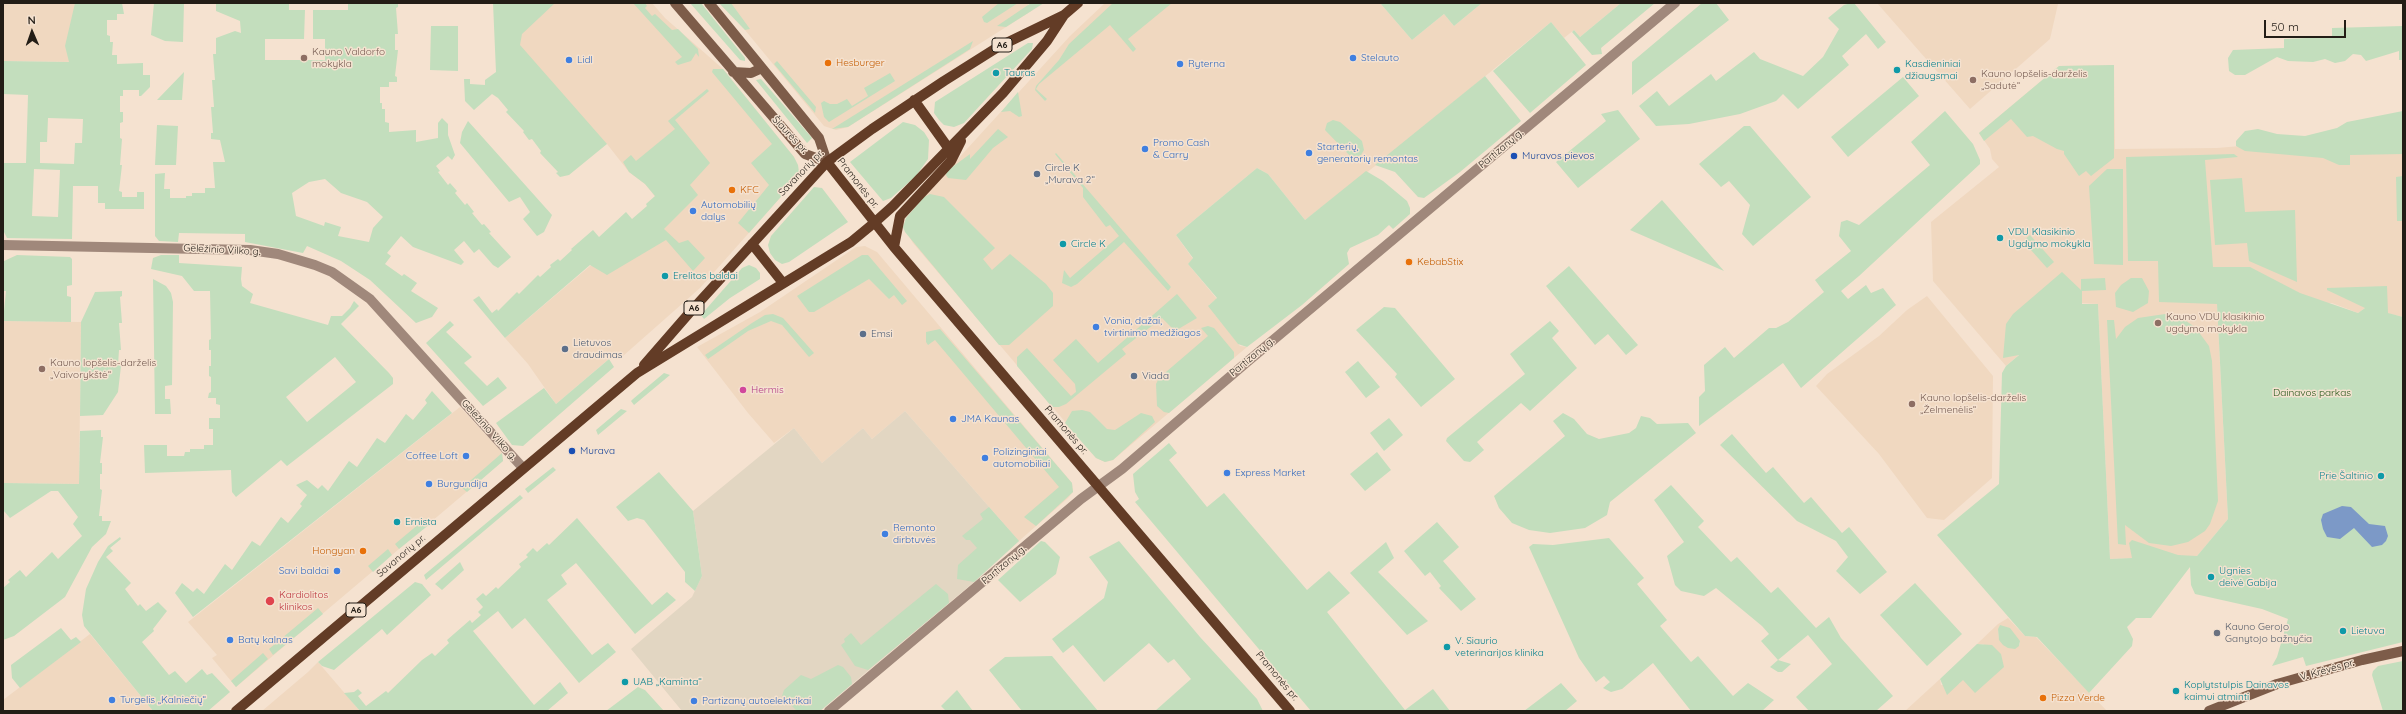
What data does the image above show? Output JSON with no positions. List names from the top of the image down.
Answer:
{
  "streets": {
    "main road": [
      "A6",
      "Šiaurės pr.",
      "Savanorių pr.",
      "Pramonės pr.",
      "V. Krėvės pr."
    ],
    "street": ["Partizanų g.", "Geležinio Vilko g."]
  },
  "crossings": [
    ["Šiaurės pr.", "Savanorių pr."],
    ["Šiaurės pr.", "Pramonės pr."],
    ["Partizanų g.", "Pramonės pr."],
    ["Savanorių pr.", "Pramonės pr."],
    ["Savanorių pr.", "Geležinio Vilko g."]
  ],
  "parks": ["Dainavos parkas"],
  "places": [
    "Kauno Valdorfo mokykla",
    "Stelauto",
    "Lidl",
    "Hesburger",
    "Ryterna",
    "Kasdieniniai džiaugsmai",
    "Tauras",
    "Kauno lopšelis-darželis „Sadutė“",
    "Promo Cash & Carry",
    "Starterių, generatorių remontas",
    "Muravos pievos",
    "Circle K „Murava 2“",
    "KFC",
    "Automobilių dalys",
    "VDU Klasikinio Ugdymo mokykla",
    "Circle K",
    "KebabStix",
    "Erelitos baldai",
    "Kauno VDU klasikinio ugdymo mokykla",
    "Vonia, dažai, tvirtinimo medžiagos",
    "Emsi",
    "Lietuvos draudimas",
    "Kauno lopšelis-darželis „Vaivorykštė“",
    "Viada",
    "Hermis",
    "Kauno lopšelis-darželis „Želmenėlis“",
    "JMA Kaunas",
    "Murava",
    "Coffee Loft",
    "Polizinginiai automobiliai",
    "Express Market",
    "Prie Šaltinio",
    "Burgundija",
    "Ernista",
    "Remonto dirbtuvės",
    "Hongyan",
    "Savi baldai",
    "Ugnies deivė Gabija",
    "Kardiolitos klinikos",
    "Lietuva",
    "Kauno Gerojo Ganytojo bažnyčia",
    "Batų kalnas",
    "V. Siaurio veterinarijos klinika",
    "UAB „Kaminta“",
    "Koplytstulpis Dainavos kaimui atminti",
    "Pizza Verde",
    "Turgelis „Kalniečių“",
    "Partizanų autoelektrikai"
  ],
  "scale_bar": "50 m",
  "north": "top"
}
